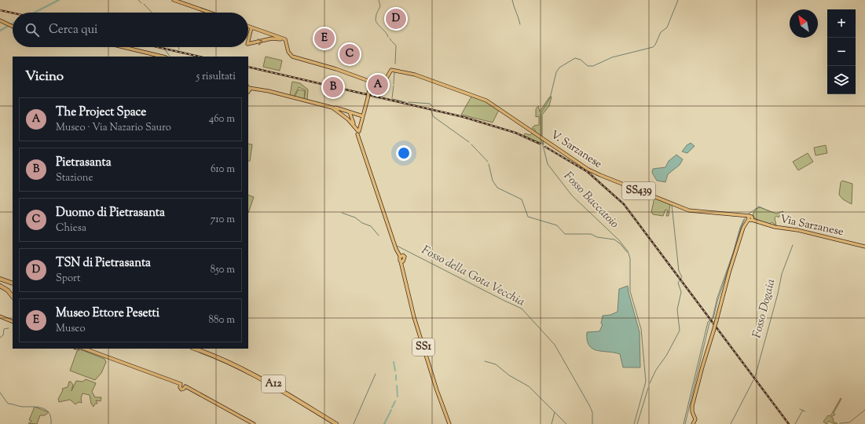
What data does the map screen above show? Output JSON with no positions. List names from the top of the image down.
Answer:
{
  "streets": {
    "highway": ["A12"],
    "main road": [
      "V. Sarzanese",
      "SS439",
      "Via Sarzanese",
      "SS1"
    ]
  },
  "crossings": [
    ["V. Sarzanese", "Via Sarzanese"]
  ],
  "water": ["Fosso Baccatoio", "Fosso della Gota Vecchia", "Fosso Dogaia"],
  "north": "top left",
  "page": {
    "pins": [
      "D",
      "E",
      "C",
      "A",
      "B"
    ],
    "map_buttons": ["+", "−"],
    "search": "Cerca qui",
    "heading": ["Vicino", "5 risultati"],
    "list": [
      {
        "mark": "A",
        "name": "The Project Space",
        "note": "Museo · Via Nazario Sauro",
        "value": "460 m"
      },
      {
        "mark": "B",
        "name": "Pietrasanta",
        "note": "Stazione",
        "value": "610 m"
      },
      {
        "mark": "C",
        "name": "Duomo di Pietrasanta",
        "note": "Chiesa",
        "value": "710 m"
      },
      {
        "mark": "D",
        "name": "TSN di Pietrasanta",
        "note": "Sport",
        "value": "850 m"
      },
      {
        "mark": "E",
        "name": "Museo Ettore Pesetti",
        "note": "Museo",
        "value": "880 m"
      }
    ]
  }
}
